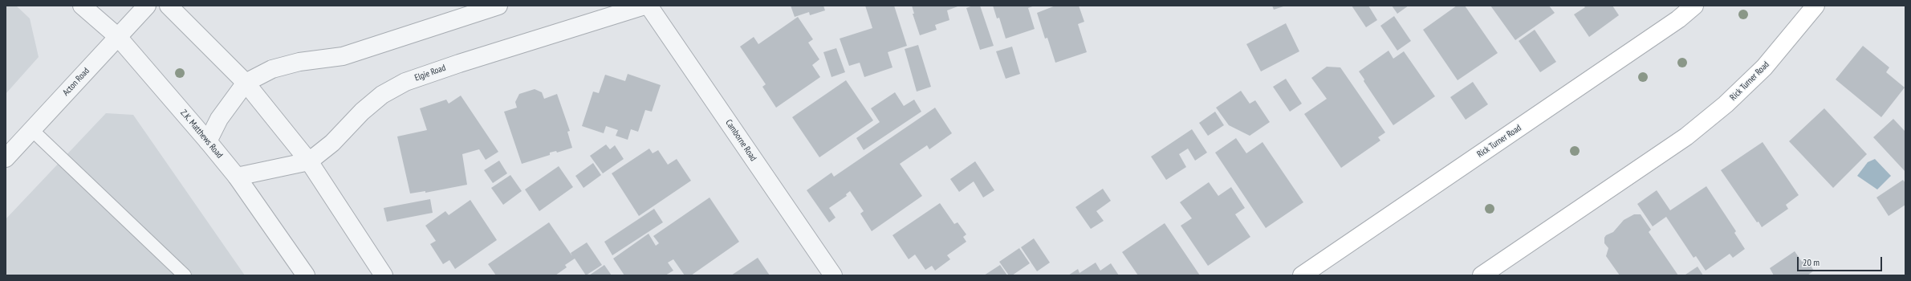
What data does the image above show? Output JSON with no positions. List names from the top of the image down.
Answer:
{
  "streets": {
    "main road": ["Rick Turner Road"],
    "street": [
      "Elgie Road",
      "Acton Road",
      "Z.K. Matthews Road",
      "Camborne Road"
    ]
  },
  "crossings": [
    ["Elgie Road", "Z.K. Matthews Road"],
    ["Acton Road", "Z.K. Matthews Road"]
  ],
  "scale_bar": "20 m"
}
